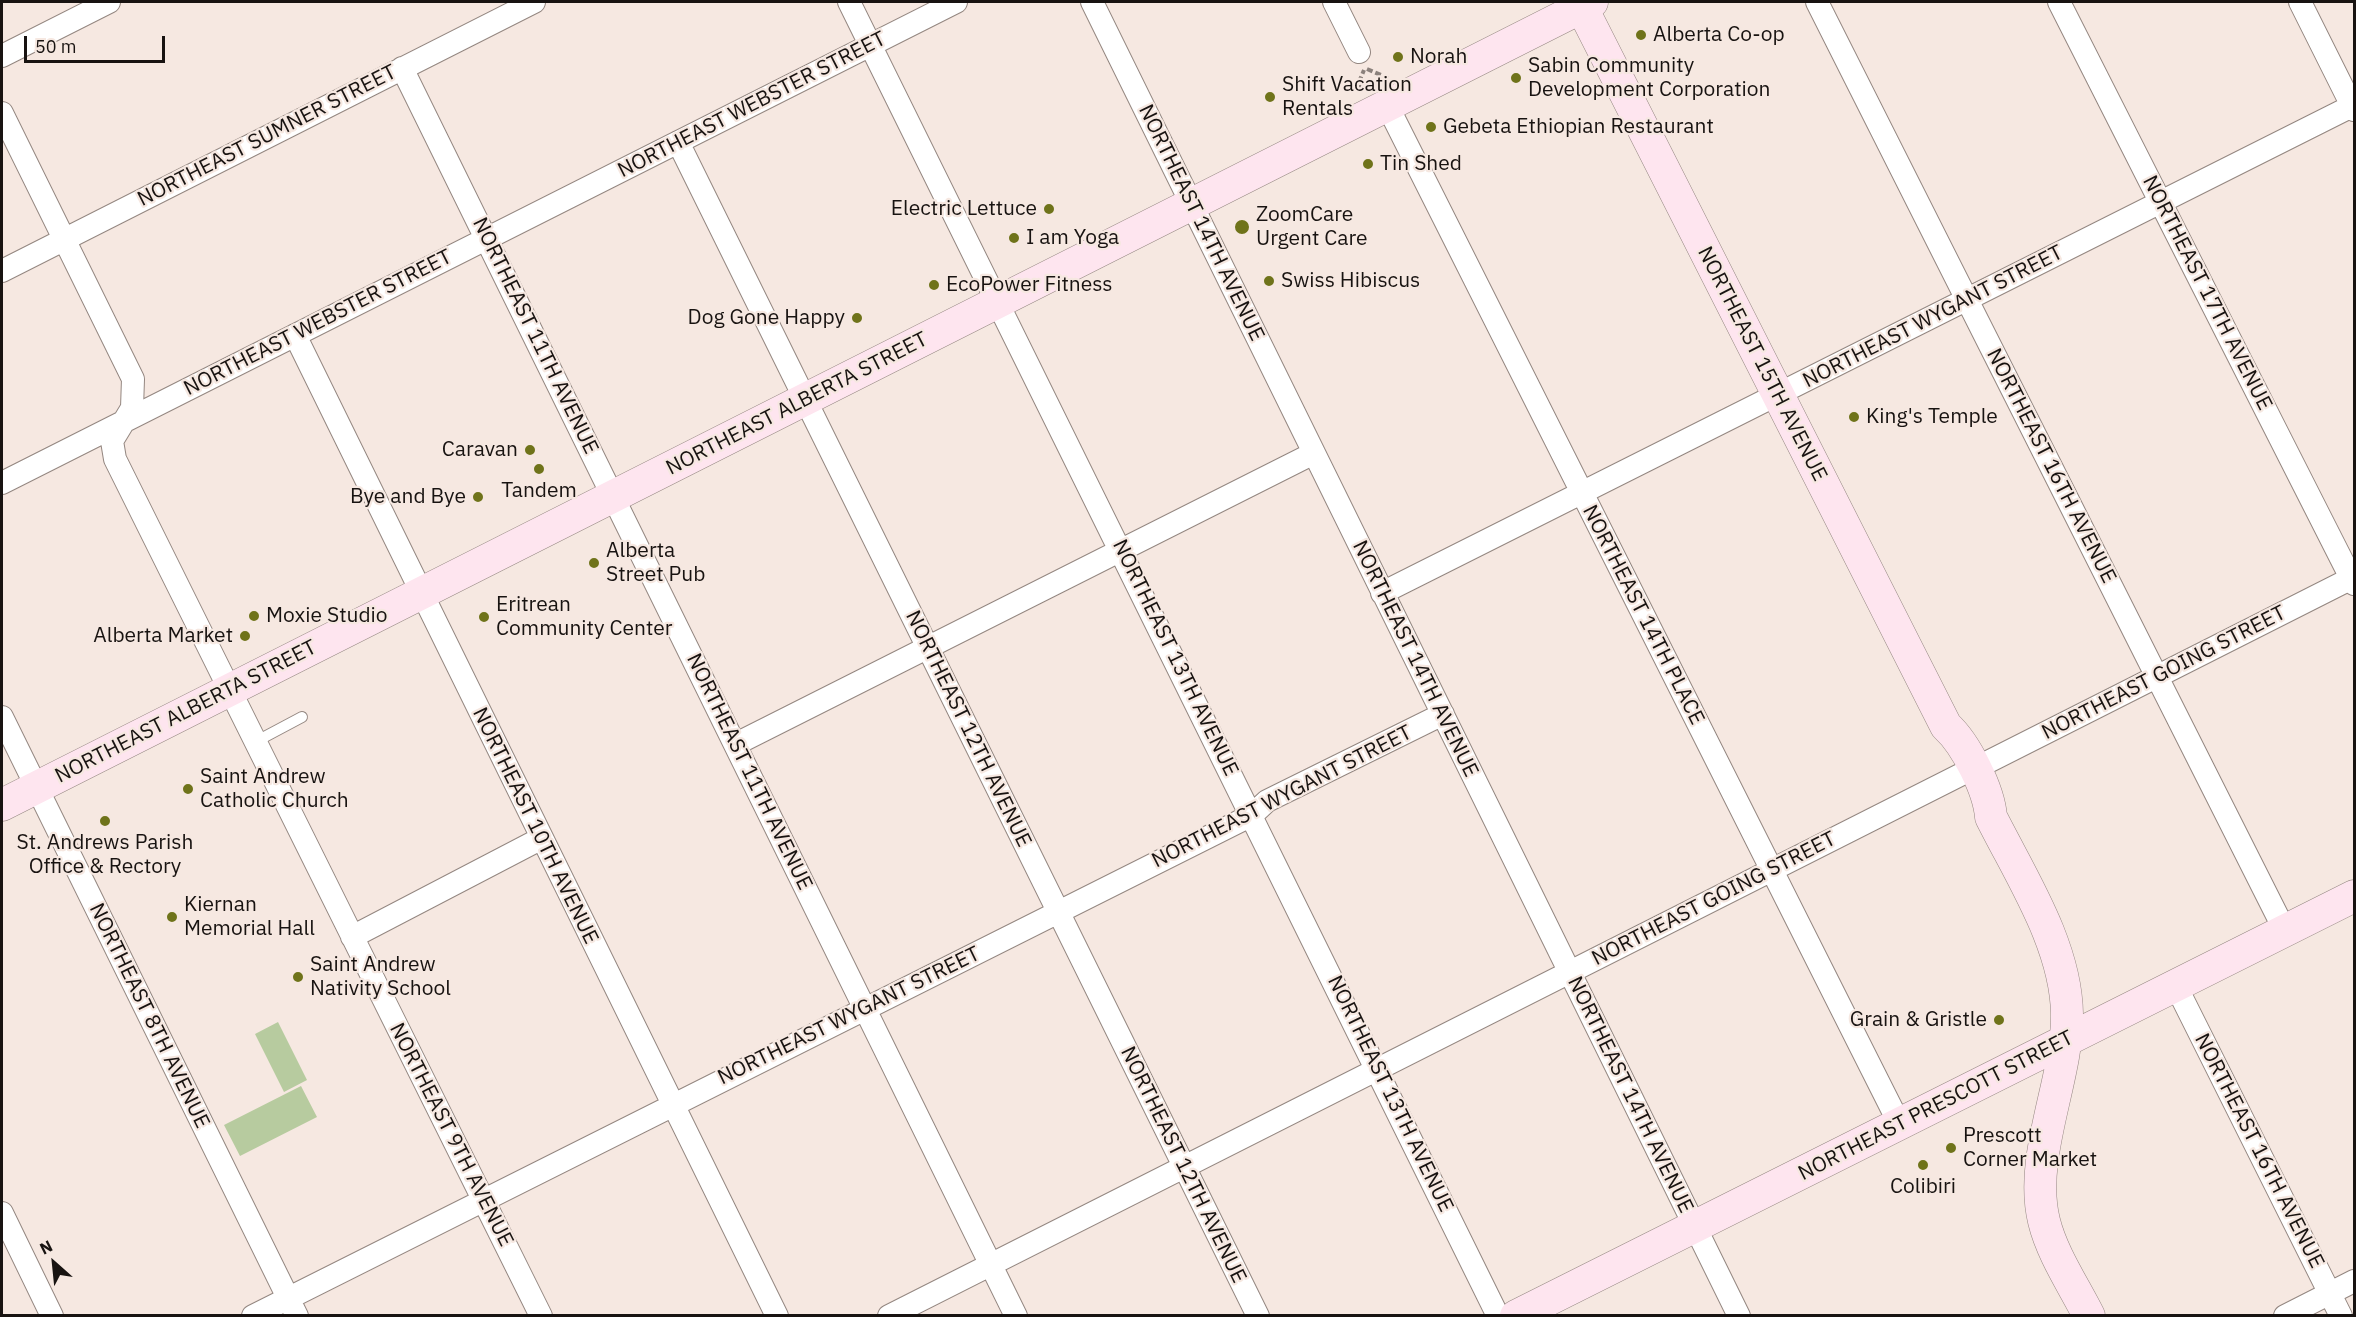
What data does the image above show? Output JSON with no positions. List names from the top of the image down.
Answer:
{
  "streets": {
    "street": [
      "NORTHEAST WEBSTER STREET",
      "NORTHEAST SUMNER STREET",
      "NORTHEAST 14TH AVENUE",
      "NORTHEAST 17TH AVENUE",
      "NORTHEAST WYGANT STREET",
      "NORTHEAST 11TH AVENUE",
      "NORTHEAST 15TH AVENUE",
      "NORTHEAST ALBERTA STREET",
      "NORTHEAST 16TH AVENUE",
      "NORTHEAST 14TH PLACE",
      "NORTHEAST 13TH AVENUE",
      "NORTHEAST GOING STREET",
      "NORTHEAST 12TH AVENUE",
      "NORTHEAST 10TH AVENUE",
      "NORTHEAST 8TH AVENUE",
      "NORTHEAST PRESCOTT STREET",
      "NORTHEAST 9TH AVENUE"
    ]
  },
  "crossings": [
    ["NORTHEAST WEBSTER STREET", "NORTHEAST 11TH AVENUE"],
    ["NORTHEAST WEBSTER STREET", "NORTHEAST 13TH AVENUE"],
    ["NORTHEAST WEBSTER STREET", "NORTHEAST 12TH AVENUE"],
    ["NORTHEAST WEBSTER STREET", "NORTHEAST 10TH AVENUE"],
    ["NORTHEAST WEBSTER STREET", "NORTHEAST 9TH AVENUE"],
    ["NORTHEAST SUMNER STREET", "NORTHEAST 11TH AVENUE"],
    ["NORTHEAST SUMNER STREET", "NORTHEAST 9TH AVENUE"],
    ["NORTHEAST 14TH AVENUE", "NORTHEAST WYGANT STREET"],
    ["NORTHEAST 14TH AVENUE", "NORTHEAST ALBERTA STREET"],
    ["NORTHEAST 14TH AVENUE", "NORTHEAST GOING STREET"],
    ["NORTHEAST 14TH AVENUE", "NORTHEAST PRESCOTT STREET"],
    ["NORTHEAST 17TH AVENUE", "NORTHEAST WYGANT STREET"],
    ["NORTHEAST 17TH AVENUE", "NORTHEAST GOING STREET"],
    ["NORTHEAST WYGANT STREET", "NORTHEAST 11TH AVENUE"],
    ["NORTHEAST WYGANT STREET", "NORTHEAST 15TH AVENUE"],
    ["NORTHEAST WYGANT STREET", "NORTHEAST 16TH AVENUE"],
    ["NORTHEAST WYGANT STREET", "NORTHEAST 14TH PLACE"],
    ["NORTHEAST WYGANT STREET", "NORTHEAST 13TH AVENUE"],
    ["NORTHEAST WYGANT STREET", "NORTHEAST 12TH AVENUE"],
    ["NORTHEAST WYGANT STREET", "NORTHEAST 10TH AVENUE"],
    ["NORTHEAST WYGANT STREET", "NORTHEAST 8TH AVENUE"],
    ["NORTHEAST WYGANT STREET", "NORTHEAST 9TH AVENUE"],
    ["NORTHEAST 11TH AVENUE", "NORTHEAST ALBERTA STREET"],
    ["NORTHEAST 11TH AVENUE", "NORTHEAST GOING STREET"],
    ["NORTHEAST 15TH AVENUE", "NORTHEAST ALBERTA STREET"],
    ["NORTHEAST 15TH AVENUE", "NORTHEAST GOING STREET"],
    ["NORTHEAST 15TH AVENUE", "NORTHEAST PRESCOTT STREET"],
    ["NORTHEAST ALBERTA STREET", "NORTHEAST 14TH PLACE"],
    ["NORTHEAST ALBERTA STREET", "NORTHEAST 13TH AVENUE"],
    ["NORTHEAST ALBERTA STREET", "NORTHEAST 12TH AVENUE"],
    ["NORTHEAST ALBERTA STREET", "NORTHEAST 10TH AVENUE"],
    ["NORTHEAST ALBERTA STREET", "NORTHEAST 8TH AVENUE"],
    ["NORTHEAST ALBERTA STREET", "NORTHEAST 9TH AVENUE"],
    ["NORTHEAST 16TH AVENUE", "NORTHEAST GOING STREET"],
    ["NORTHEAST 16TH AVENUE", "NORTHEAST PRESCOTT STREET"],
    ["NORTHEAST 14TH PLACE", "NORTHEAST GOING STREET"],
    ["NORTHEAST 14TH PLACE", "NORTHEAST PRESCOTT STREET"],
    ["NORTHEAST 13TH AVENUE", "NORTHEAST GOING STREET"],
    ["NORTHEAST GOING STREET", "NORTHEAST 12TH AVENUE"]
  ],
  "places": [
    "Alberta Co-op",
    "Norah",
    "Sabin Community Development Corporation",
    "Shift Vacation Rentals",
    "Gebeta Ethiopian Restaurant",
    "Tin Shed",
    "Electric Lettuce",
    "ZoomCare Urgent Care",
    "I am Yoga",
    "Swiss Hibiscus",
    "EcoPower Fitness",
    "Dog Gone Happy",
    "King's Temple",
    "Caravan",
    "Tandem",
    "Bye and Bye",
    "Alberta Street Pub",
    "Moxie Studio",
    "Eritrean Community Center",
    "Alberta Market",
    "Saint Andrew Catholic Church",
    "St. Andrews Parish Office & Rectory",
    "Kiernan Memorial Hall",
    "Saint Andrew Nativity School",
    "Grain & Gristle",
    "Prescott Corner Market",
    "Colibiri"
  ],
  "scale_bar": "50 m",
  "north": "top left"
}
